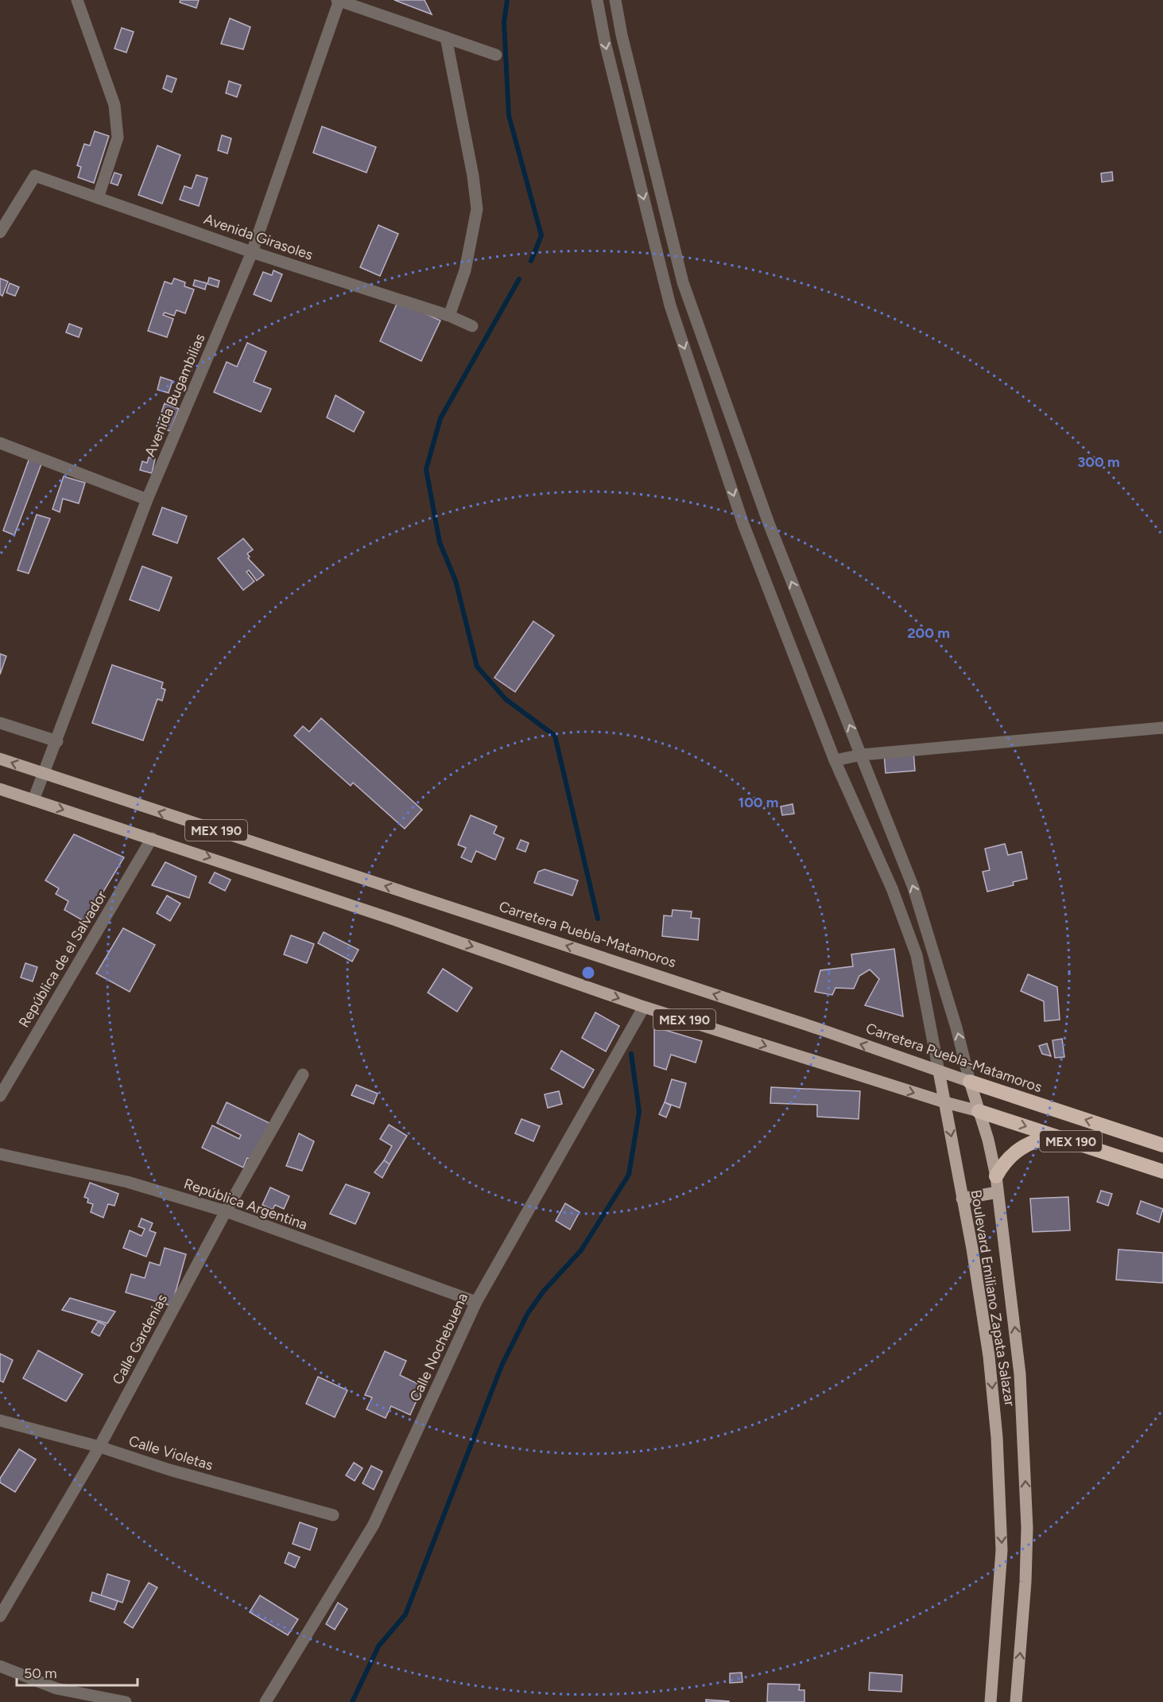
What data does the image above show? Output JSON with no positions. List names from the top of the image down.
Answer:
{
  "streets": {
    "highway": ["MEX 190", "Carretera Puebla-Matamoros"],
    "main road": ["Boulevard Emiliano Zapata Salazar"],
    "street": [
      "Avenida Girasoles",
      "Avenida Bugambilias",
      "República de el Salvador",
      "República Argentina",
      "Calle Gardenias",
      "Calle Nochebuena",
      "Calle Violetas"
    ]
  },
  "crossings": [
    ["Avenida Girasoles", "Avenida Bugambilias"],
    ["Avenida Bugambilias", "MEX 190"],
    ["Avenida Bugambilias", "Carretera Puebla-Matamoros"],
    ["MEX 190", "República de el Salvador"],
    ["MEX 190", "Boulevard Emiliano Zapata Salazar"],
    ["MEX 190", "Calle Nochebuena"],
    ["Carretera Puebla-Matamoros", "Boulevard Emiliano Zapata Salazar"],
    ["República Argentina", "Calle Gardenias"],
    ["República Argentina", "Calle Nochebuena"],
    ["Calle Gardenias", "Calle Violetas"]
  ],
  "scale_bar": "50 m",
  "rings": ["300 m", "200 m", "100 m"]
}
